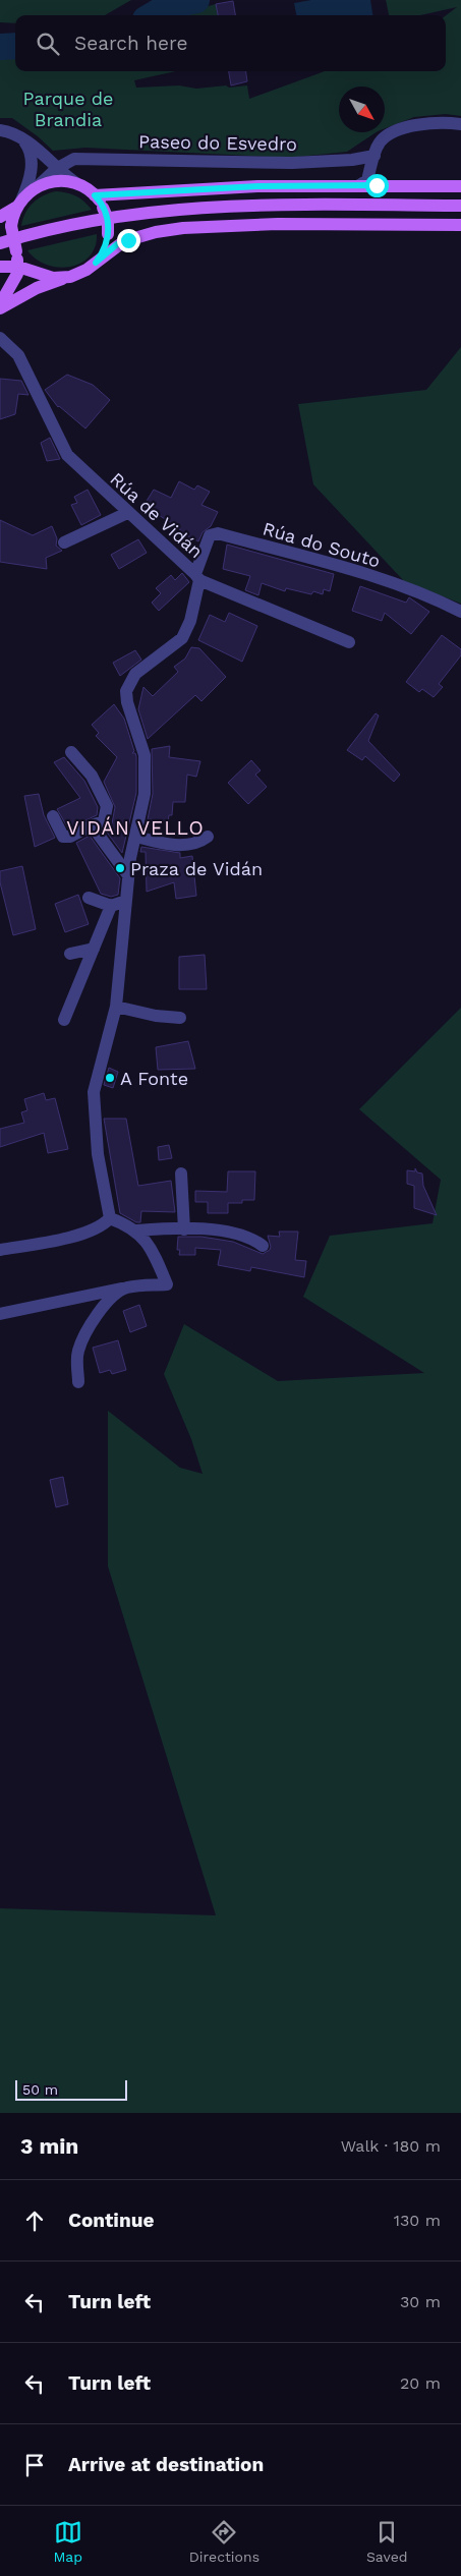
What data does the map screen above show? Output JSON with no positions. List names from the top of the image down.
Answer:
{
  "streets": {
    "street": ["Paseo do Esvedro", "Rúa de Vidán", "Rúa do Souto"]
  },
  "crossings": [
    ["Rúa de Vidán", "Rúa do Souto"]
  ],
  "districts": ["VIDÁN VELLO"],
  "parks": ["Parque de Brandia"],
  "places": ["Praza de Vidán", "A Fonte"],
  "scale_bar": "50 m",
  "north": "bottom right",
  "page": {
    "search": "Search here",
    "scale": "50 m",
    "heading": ["3 min", "Walk · 180 m"],
    "list": [
      ["Continue", "130 m"],
      ["Turn left", "30 m"],
      ["Turn left", "20 m"],
      "Arrive at destination"
    ],
    "nav": ["Map", "Directions", "Saved"]
  }
}
